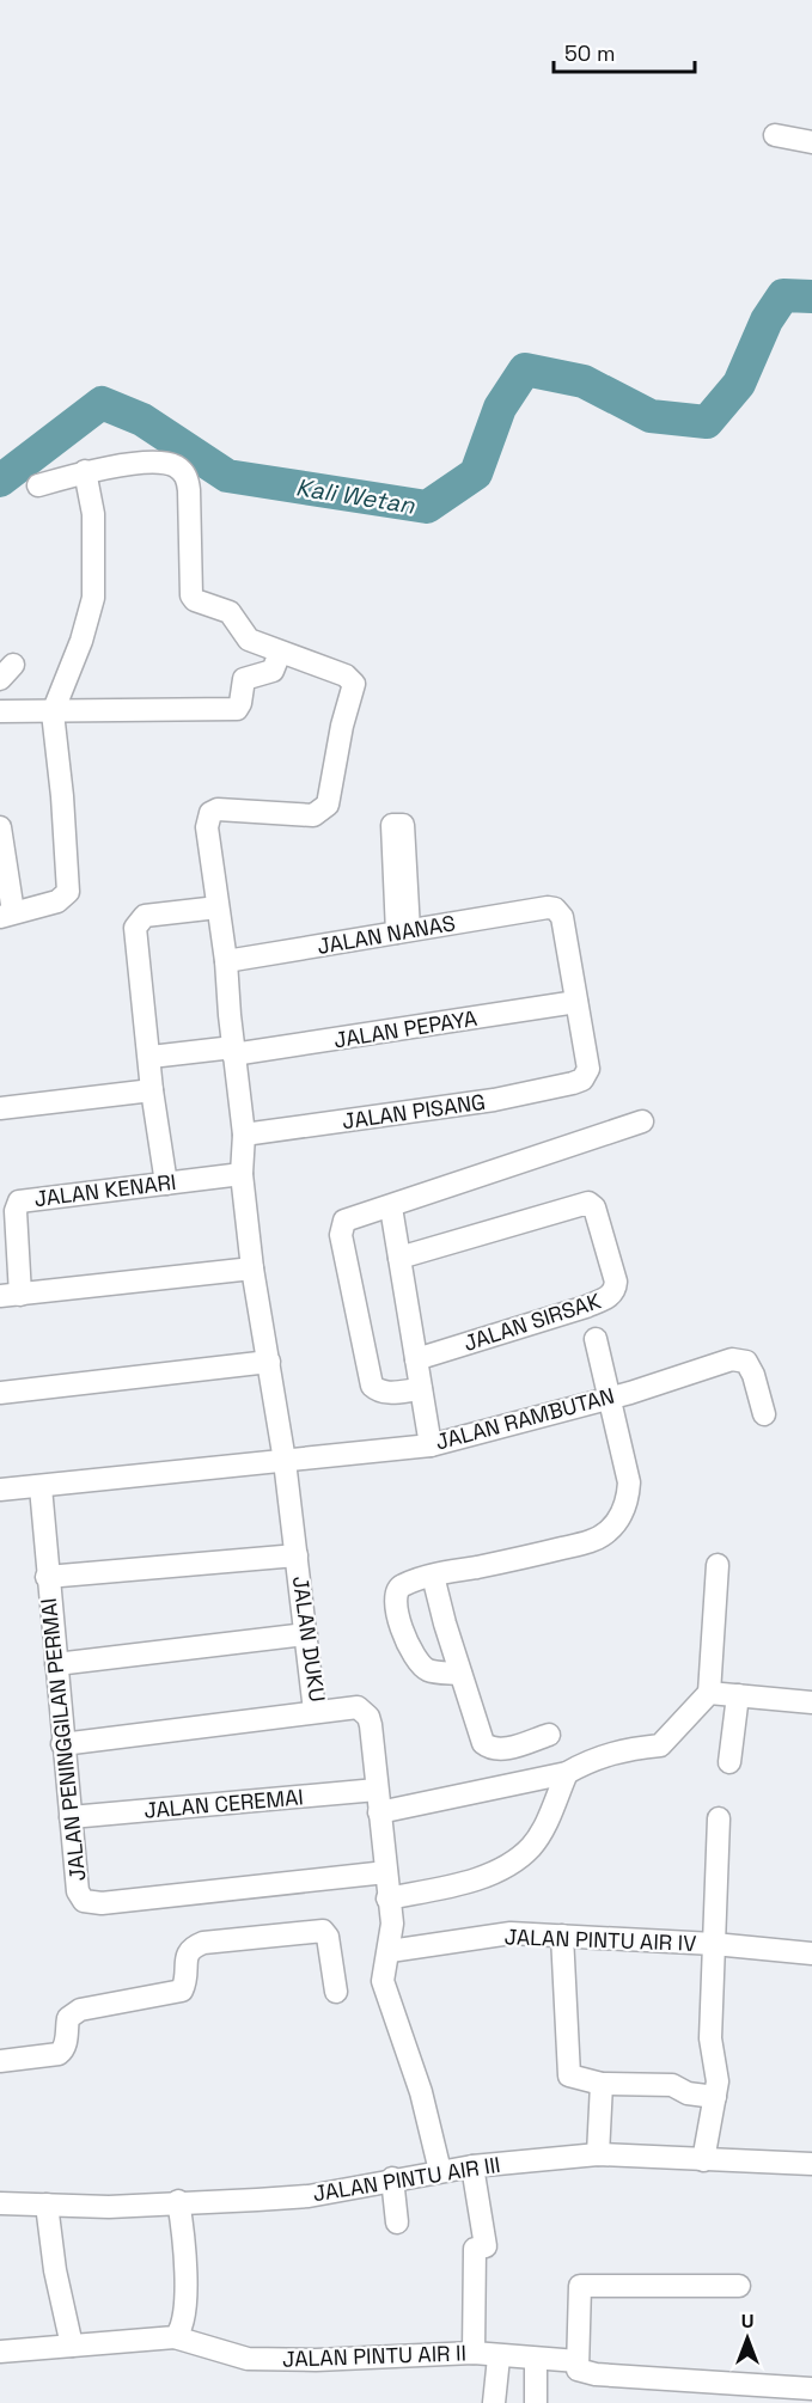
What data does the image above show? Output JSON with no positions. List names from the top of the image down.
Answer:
{
  "streets": {
    "street": [
      "JALAN NANAS",
      "JALAN PEPAYA",
      "JALAN PISANG",
      "JALAN KENARI",
      "JALAN SIRSAK",
      "JALAN RAMBUTAN",
      "JALAN DUKU",
      "JALAN PENINGGILAN PERMAI",
      "JALAN CEREMAI",
      "JALAN PINTU AIR IV",
      "JALAN PINTU AIR III",
      "JALAN PINTU AIR II"
    ]
  },
  "crossings": [
    ["JALAN NANAS", "JALAN PEPAYA"],
    ["JALAN NANAS", "JALAN PISANG"],
    ["JALAN PEPAYA", "JALAN PISANG"],
    ["JALAN RAMBUTAN", "JALAN DUKU"],
    ["JALAN RAMBUTAN", "JALAN PENINGGILAN PERMAI"],
    ["JALAN DUKU", "JALAN PENINGGILAN PERMAI"],
    ["JALAN DUKU", "JALAN CEREMAI"],
    ["JALAN DUKU", "JALAN PINTU AIR IV"],
    ["JALAN DUKU", "JALAN PINTU AIR III"],
    ["JALAN PENINGGILAN PERMAI", "JALAN CEREMAI"]
  ],
  "water": ["Kali Wetan"],
  "scale_bar": "50 m",
  "north": "top"
}
